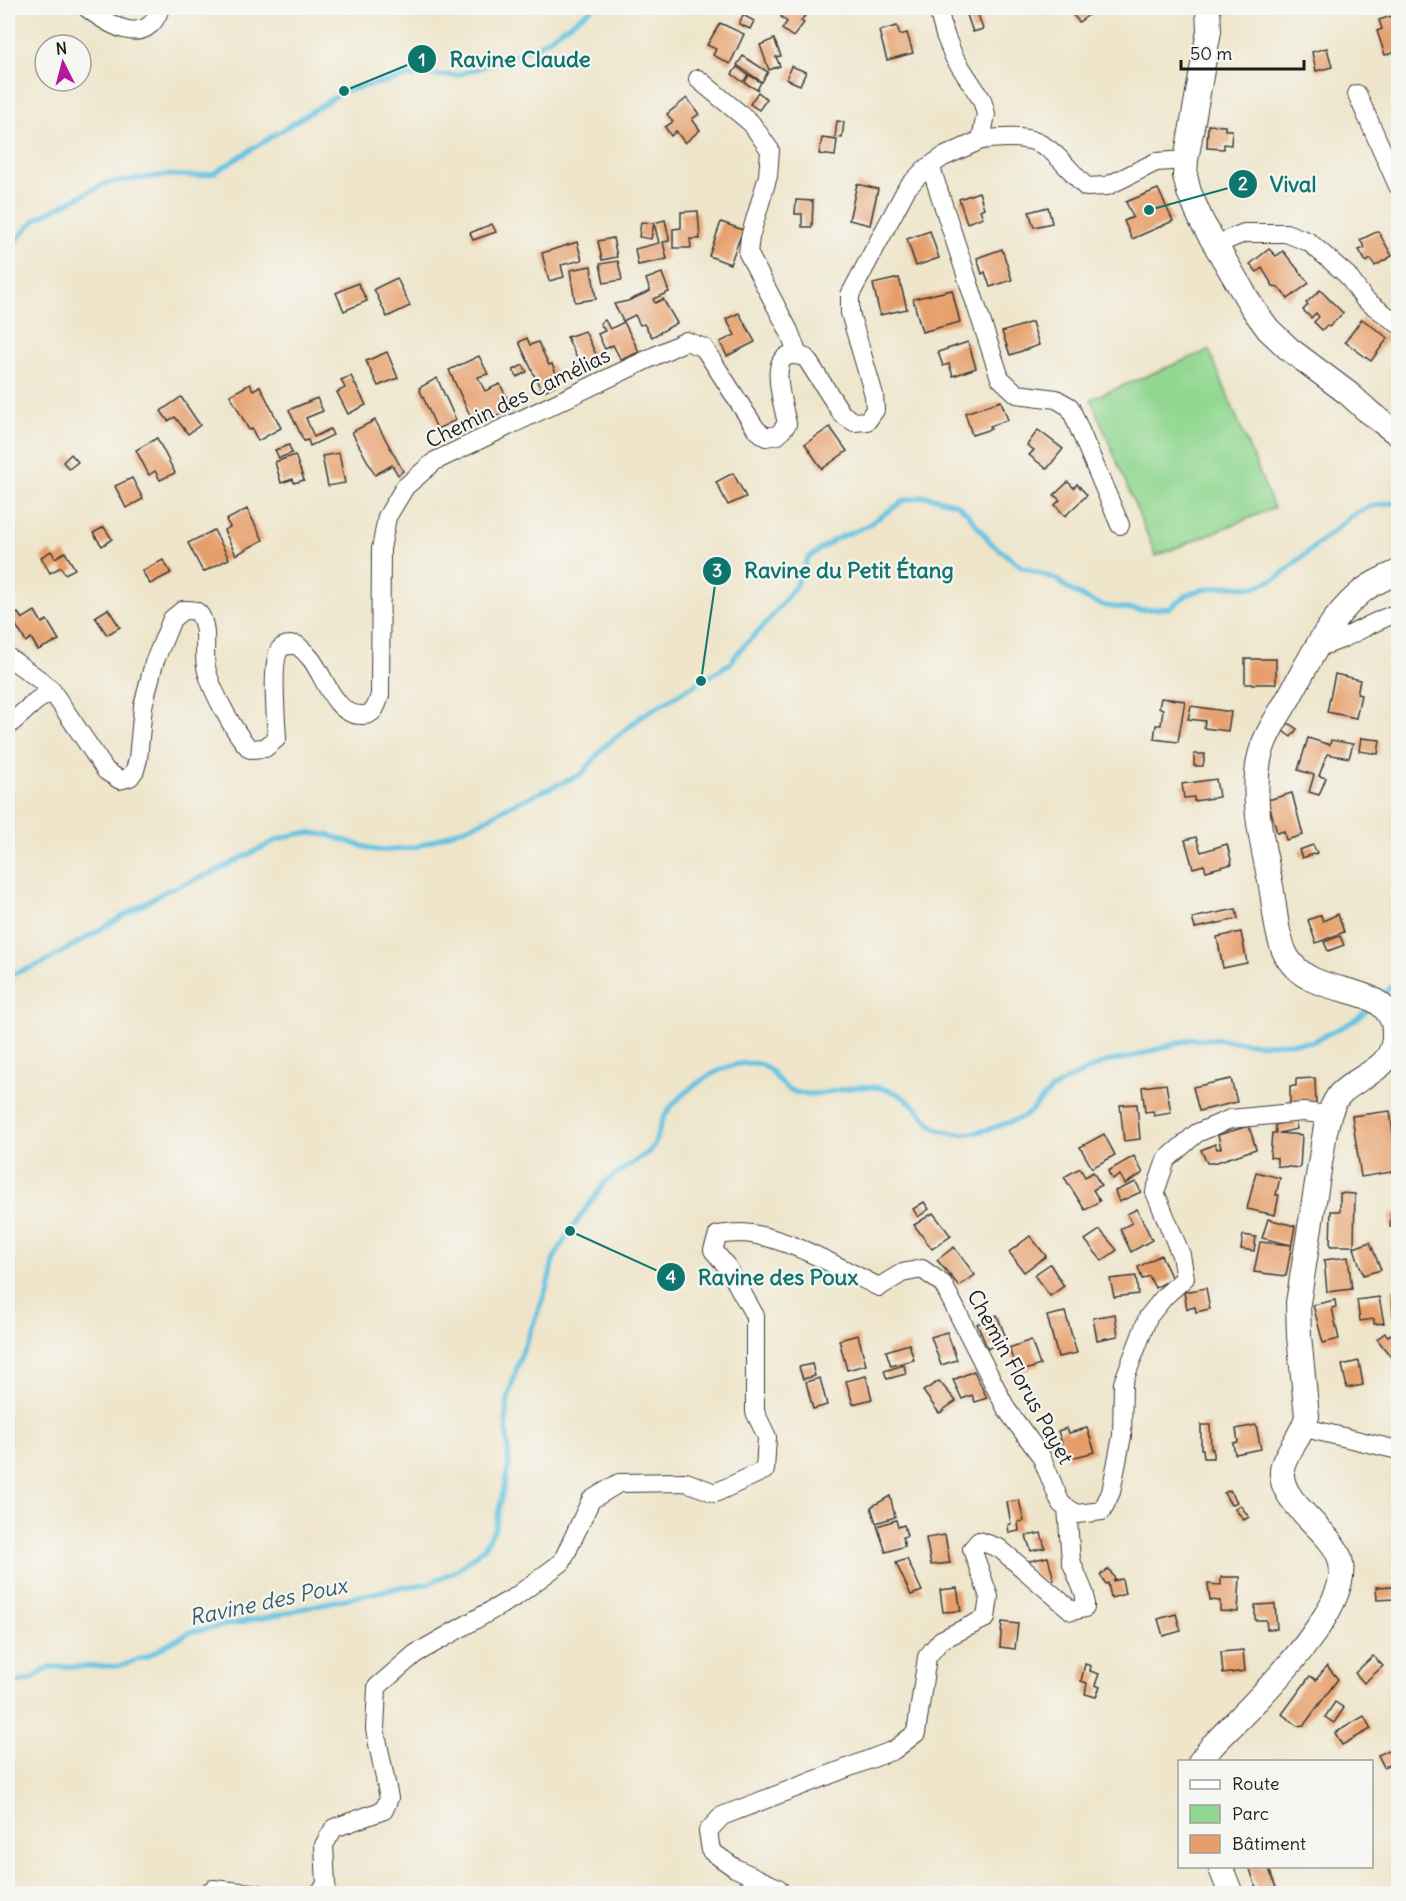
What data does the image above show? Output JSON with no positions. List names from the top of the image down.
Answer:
{
  "streets": {
    "street": ["Chemin des Camélias", "Chemin Florus Payet"]
  },
  "water": ["Ravine des Poux"],
  "places": [
    "Ravine Claude",
    "Vival",
    "Ravine du Petit Étang",
    "Ravine des Poux"
  ],
  "legend": ["Route", "Parc", "Bâtiment"],
  "scale_bar": "50 m",
  "north": "top"
}
